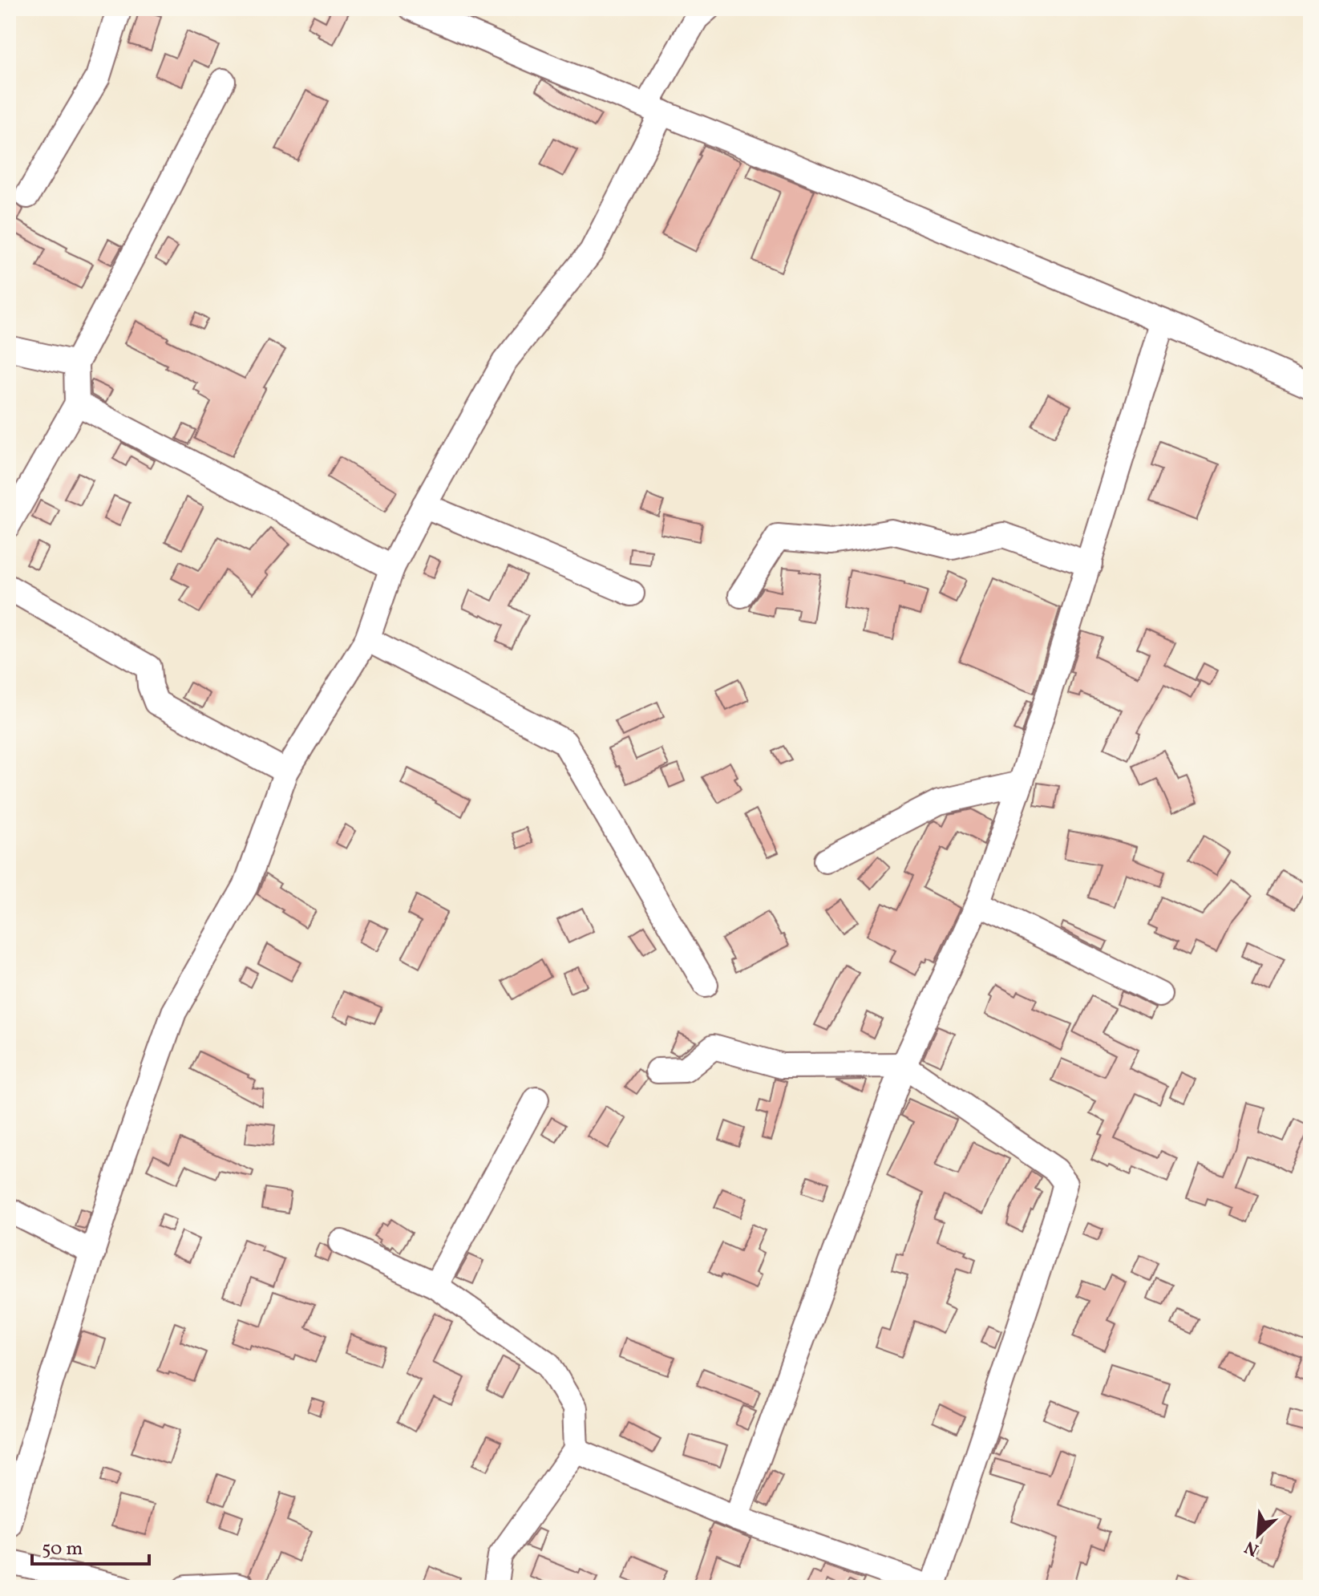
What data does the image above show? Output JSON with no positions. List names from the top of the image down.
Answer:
{
  "scale_bar": "50 m",
  "north": "bottom left"
}
